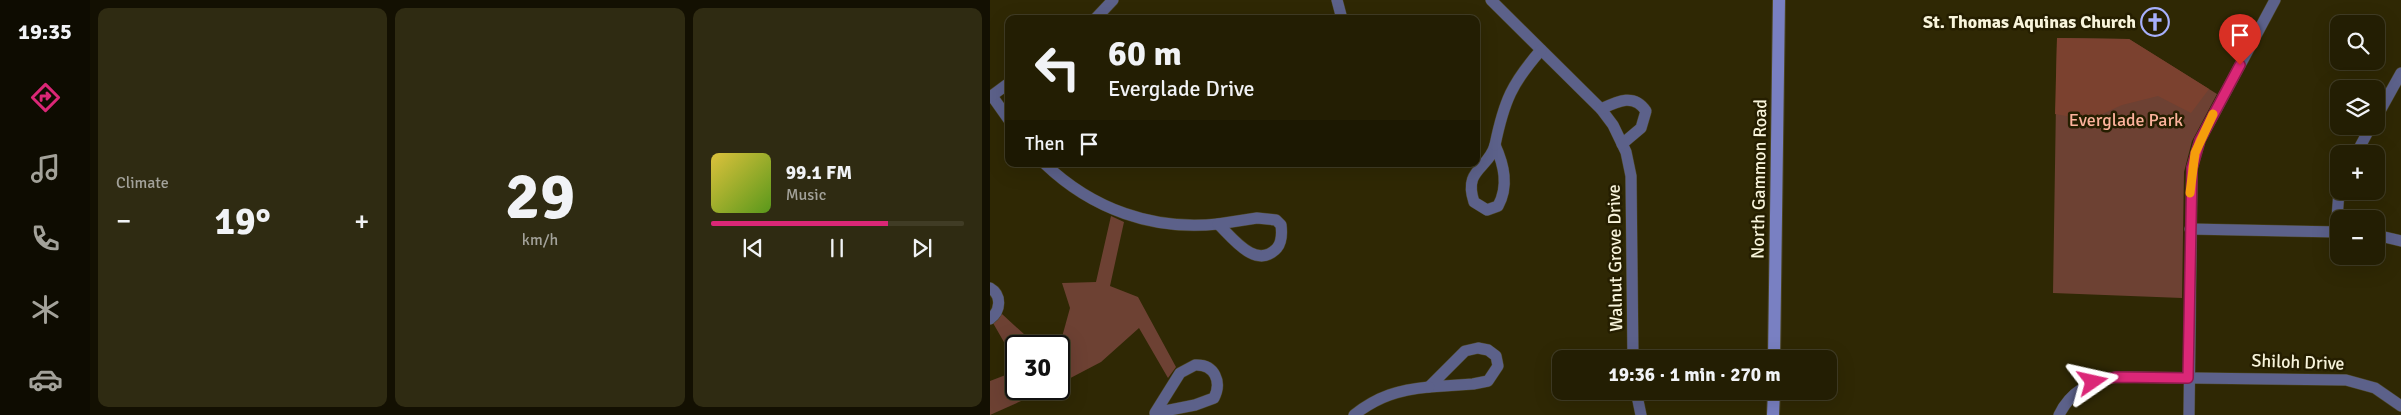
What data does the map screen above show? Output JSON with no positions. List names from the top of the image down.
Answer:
{
  "streets": {
    "main road": ["North Gammon Road"],
    "street": ["Walnut Grove Drive", "Shiloh Drive"]
  },
  "parks": ["Everglade Park"],
  "places": {
    "church": ["St. Thomas Aquinas Church"]
  },
  "page": {
    "tabs": "19:35",
    "tile": [
      "Climate",
      ["29", "km/h"]
    ],
    "map_buttons": ["+", "−"],
    "turn": ["60 m", "Everglade Drive"],
    "then": "Then",
    "song": ["99.1 FM", "Music"],
    "heat": ["−", "19°", "+"],
    "limit": "30",
    "trip": "19:36 · 1 min · 270 m"
  }
}
